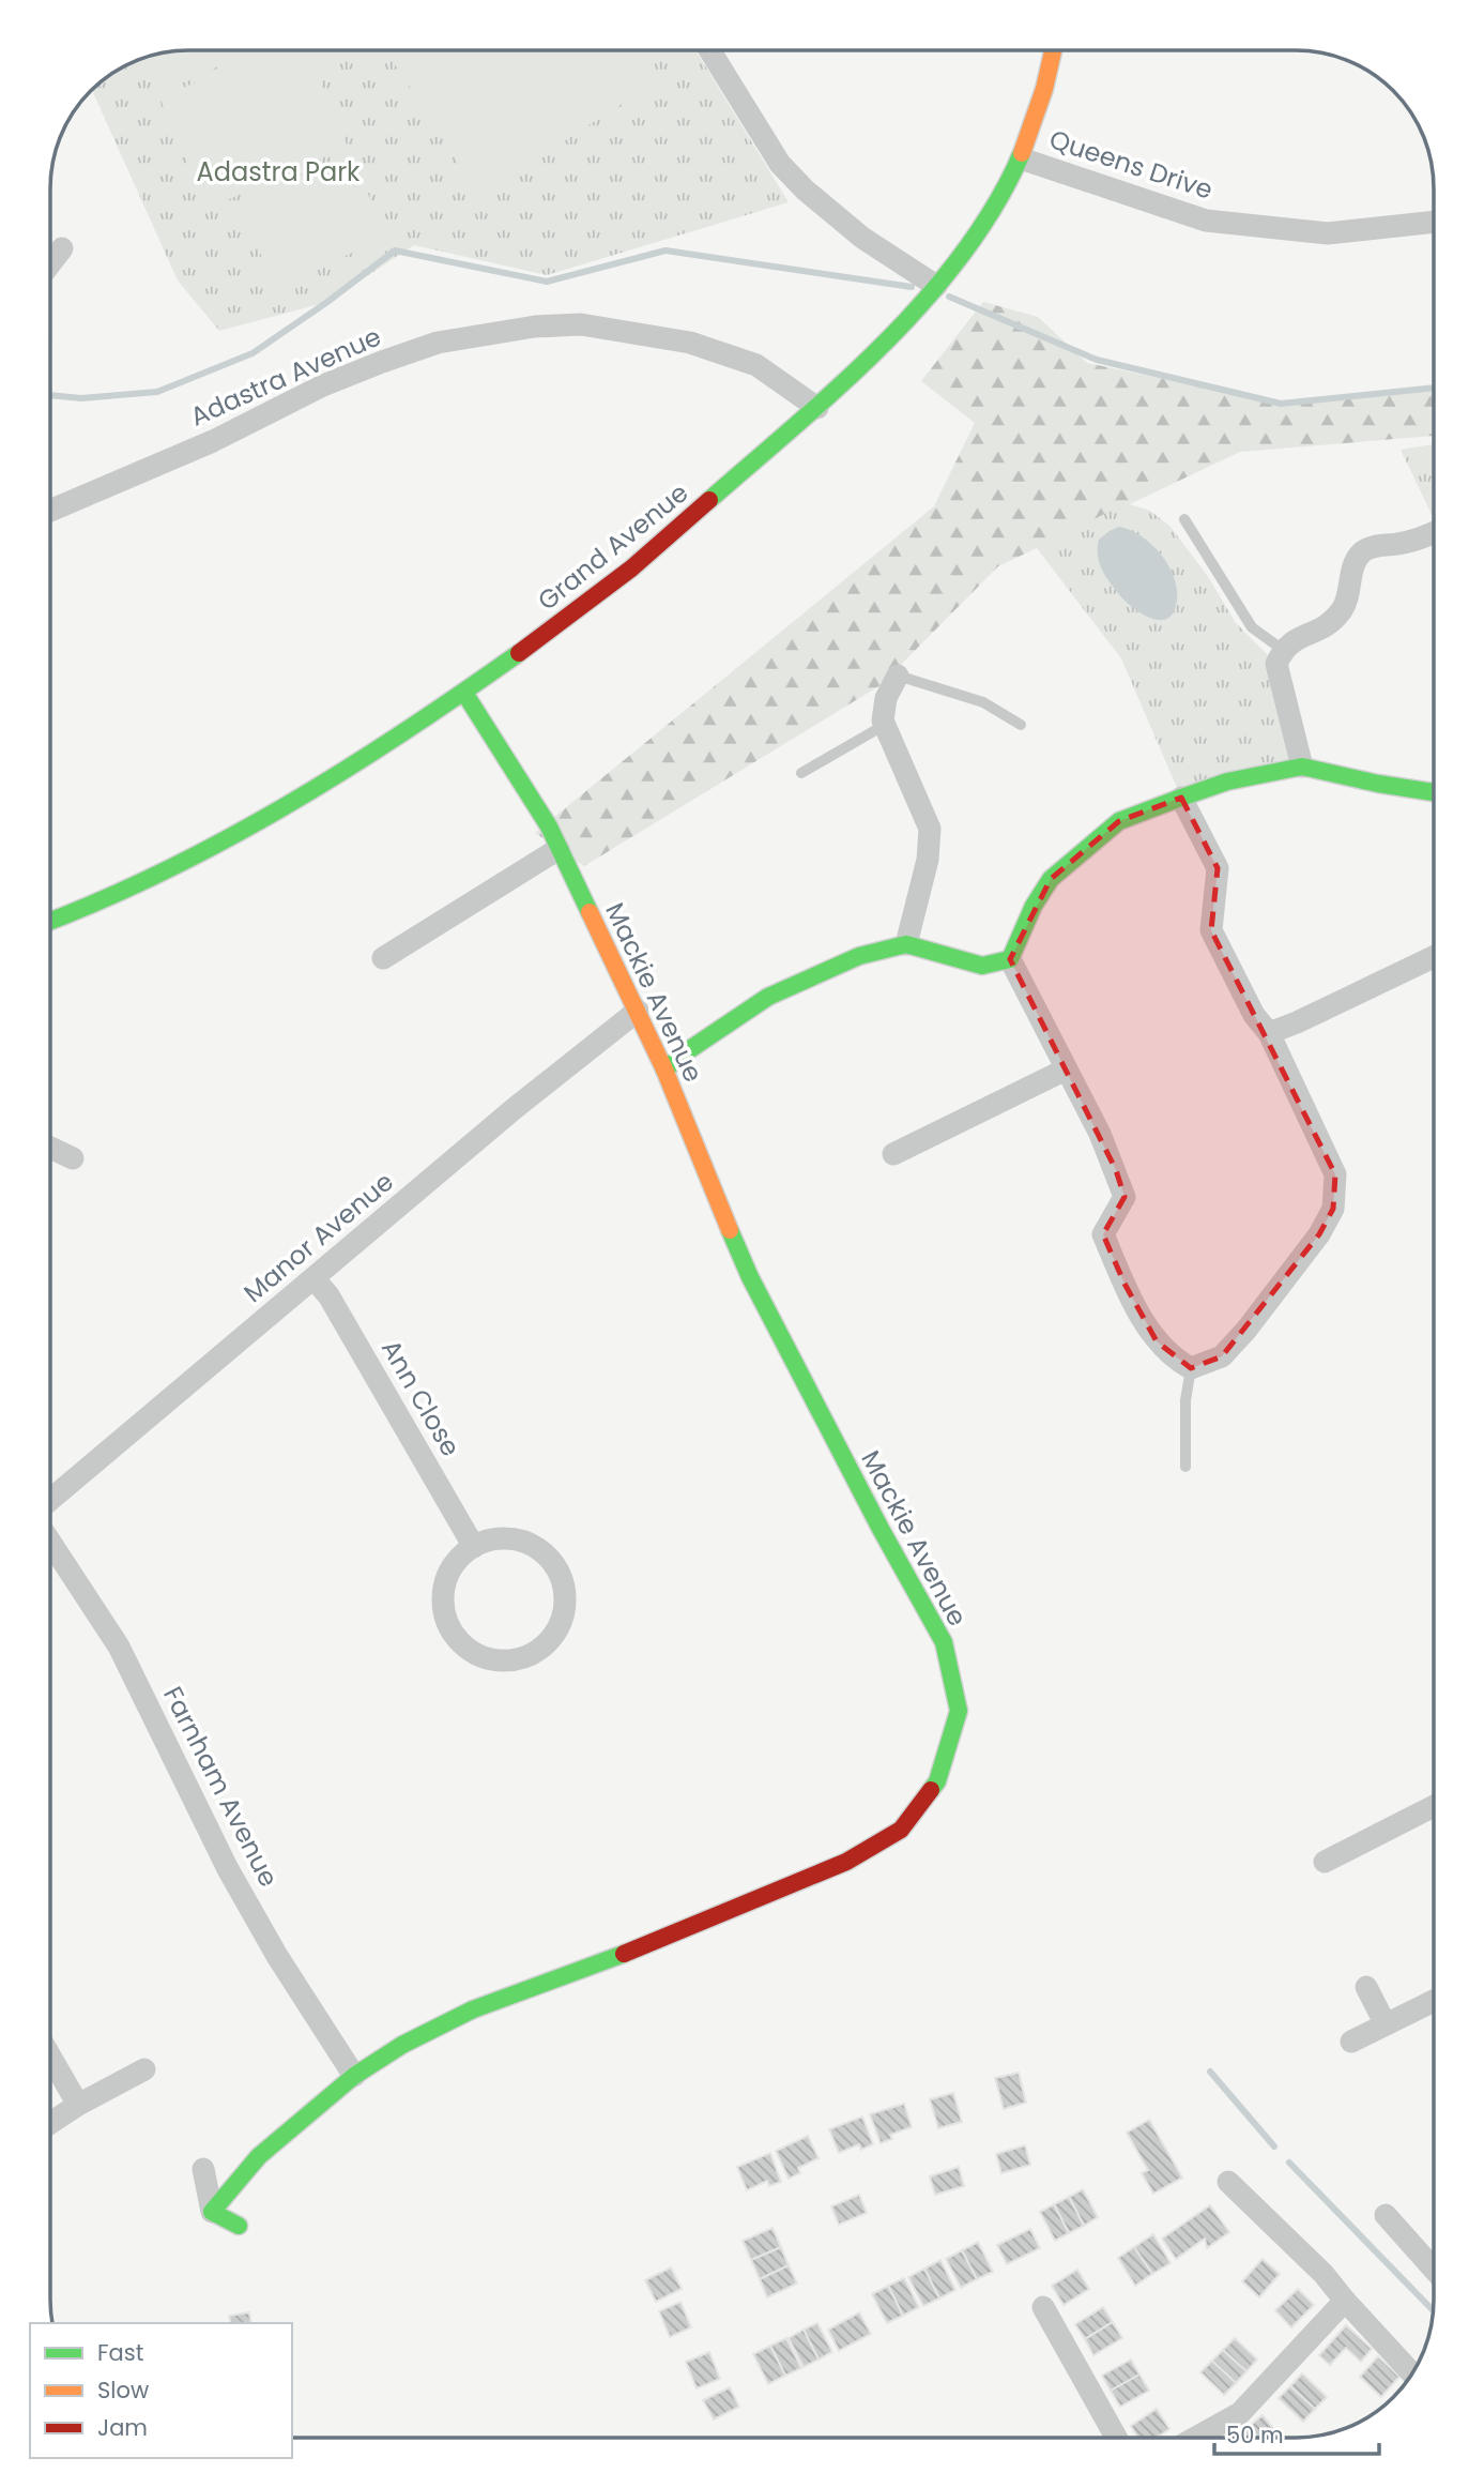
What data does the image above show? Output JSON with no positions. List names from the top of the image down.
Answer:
{
  "streets": {
    "street": [
      "Queens Drive",
      "Adastra Avenue",
      "Grand Avenue",
      "Mackie Avenue",
      "Manor Avenue",
      "Ann Close",
      "Farnham Avenue"
    ]
  },
  "crossings": [
    ["Queens Drive", "Grand Avenue"],
    ["Adastra Avenue", "Grand Avenue"],
    ["Grand Avenue", "Mackie Avenue"],
    ["Mackie Avenue", "Manor Avenue"],
    ["Mackie Avenue", "Farnham Avenue"],
    ["Manor Avenue", "Ann Close"]
  ],
  "parks": ["Adastra Park"],
  "legend": ["Fast", "Slow", "Jam"],
  "scale_bar": "50 m"
}
